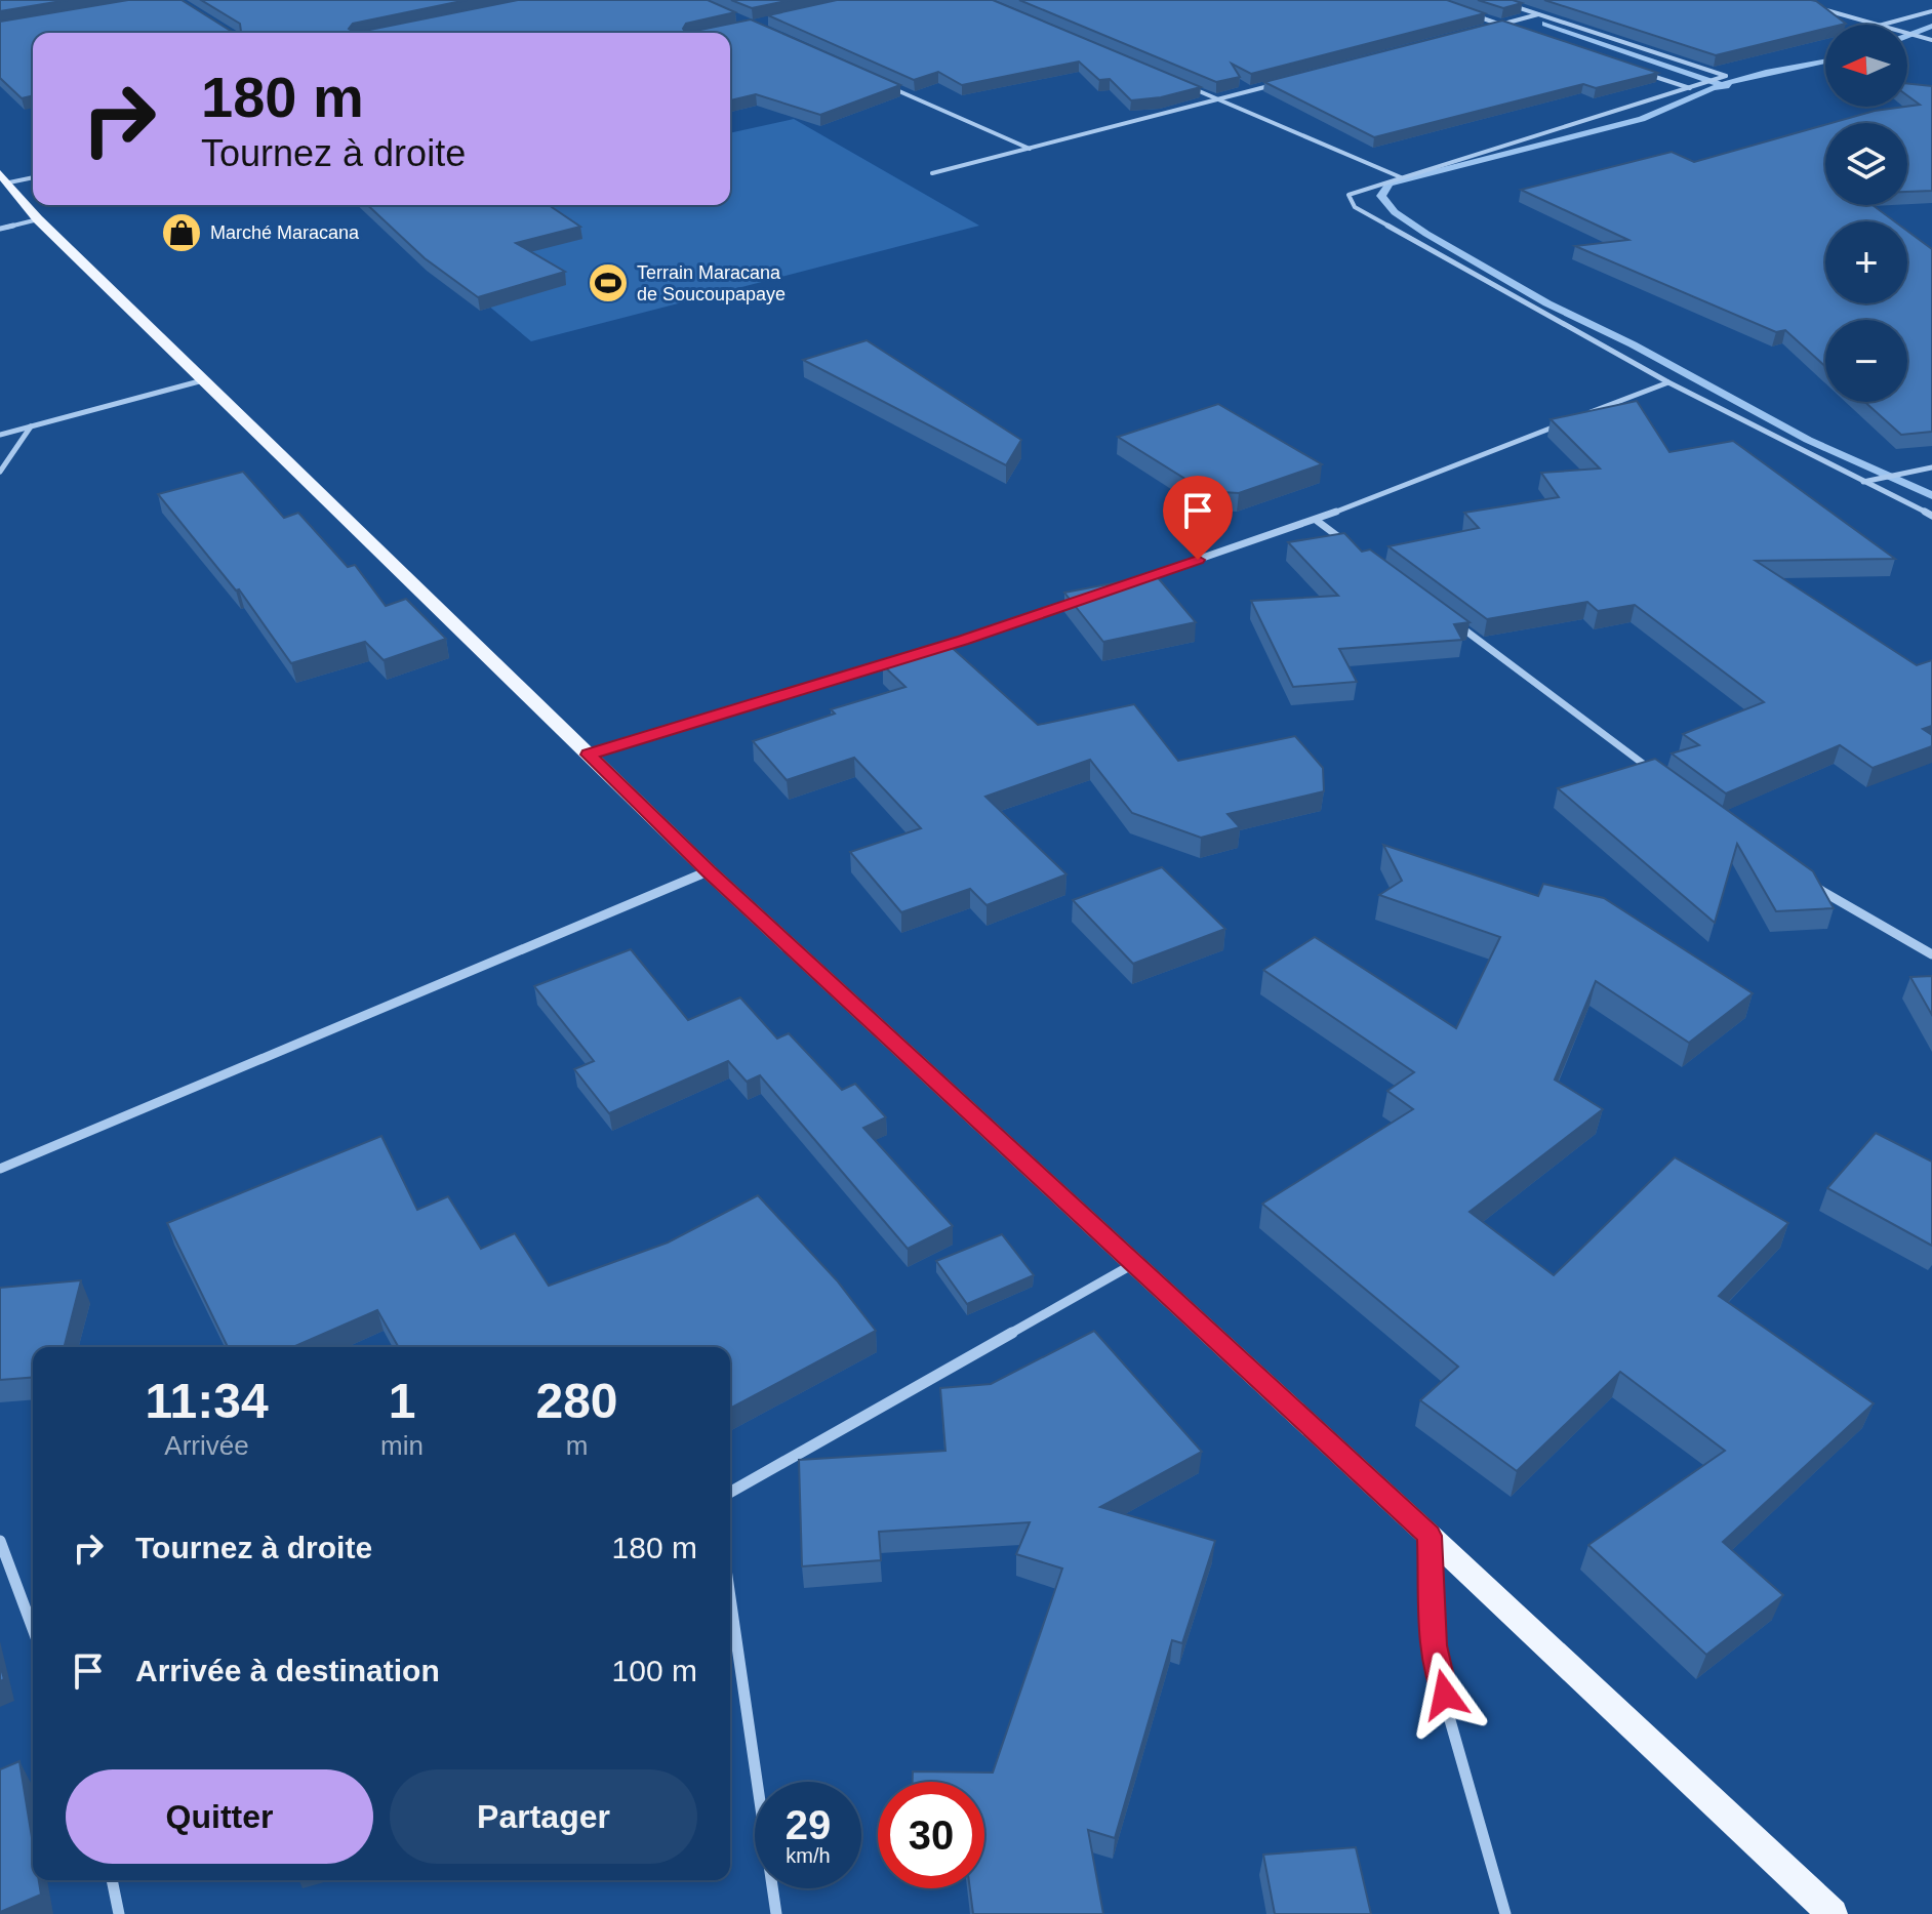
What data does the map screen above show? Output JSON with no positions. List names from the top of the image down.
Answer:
{
  "places": {
    "shop": ["Marché Maracana"],
    "sports": ["Terrain Maracana de Soucoupapaye"]
  },
  "north": "left",
  "page": {
    "map_buttons": ["+", "−"],
    "turn": ["180 m", "Tournez à droite"],
    "eta": [
      "11:34",
      "Arrivée",
      "1",
      "min",
      "280",
      "m"
    ],
    "list": [
      {
        "name": "Tournez à droite",
        "value": "180 m"
      },
      {
        "name": "Arrivée à destination",
        "value": "100 m"
      }
    ],
    "buttons": ["Quitter", "Partager"],
    "speed": "29 km/h",
    "limit": "30"
  }
}
